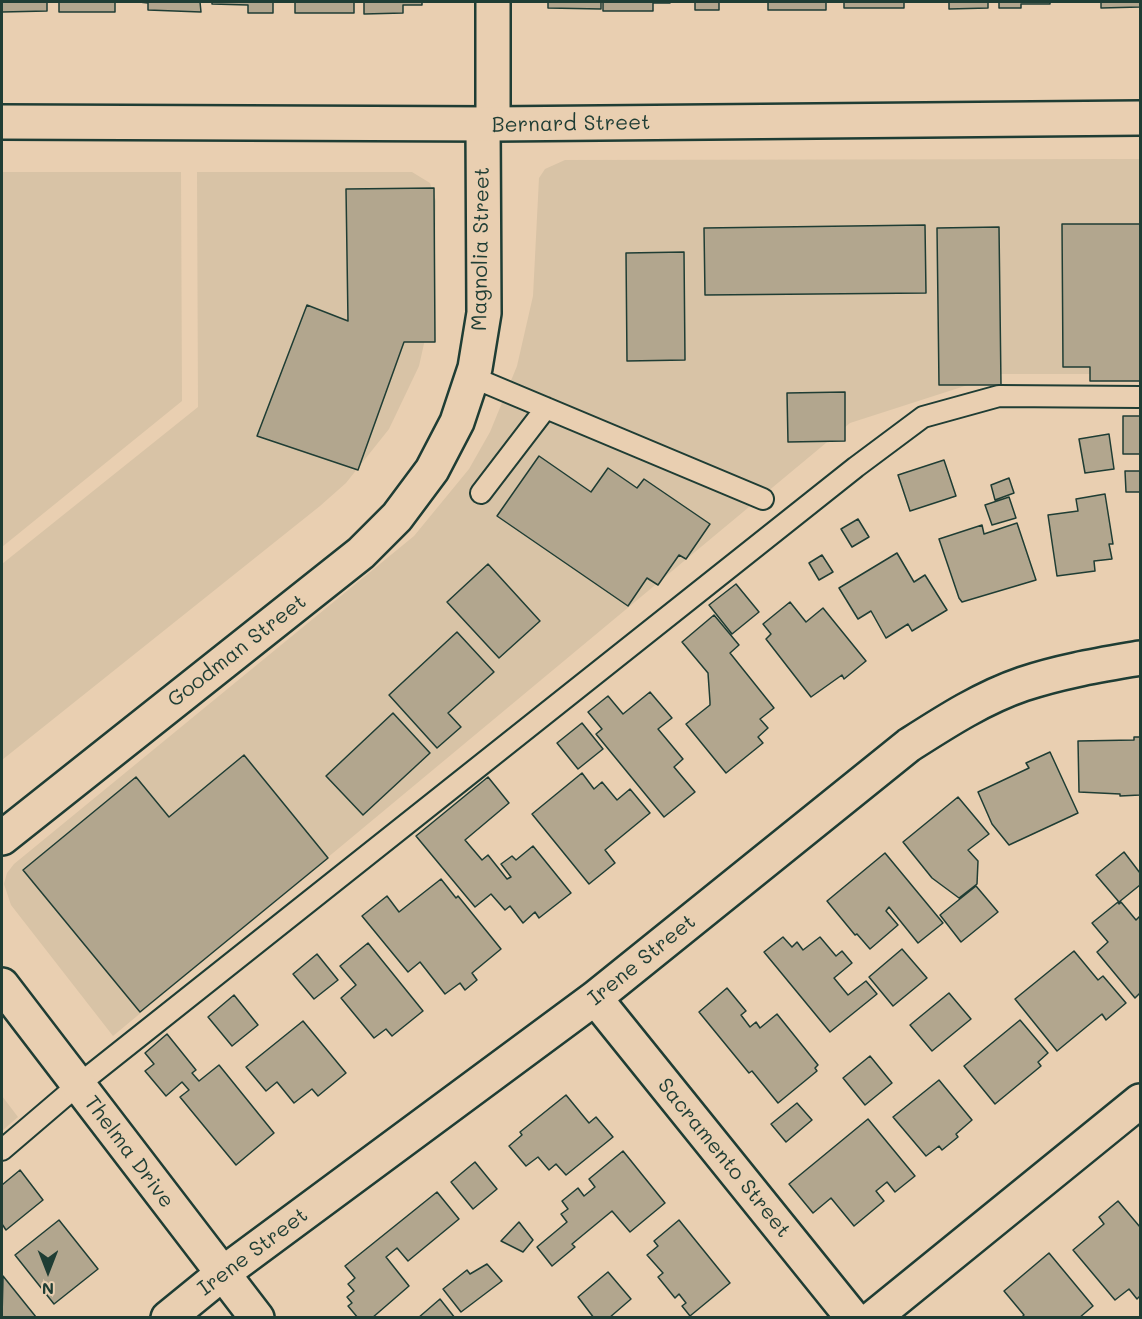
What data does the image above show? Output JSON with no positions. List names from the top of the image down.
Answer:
{
  "streets": {
    "street": [
      "Bernard Street",
      "Magnolia Street",
      "Goodman Street",
      "Irene Street",
      "Thelma Drive",
      "Sacramento Street"
    ]
  },
  "crossings": [
    ["Bernard Street", "Magnolia Street"],
    ["Magnolia Street", "Goodman Street"],
    ["Irene Street", "Thelma Drive"],
    ["Irene Street", "Sacramento Street"]
  ],
  "north": "bottom"
}
